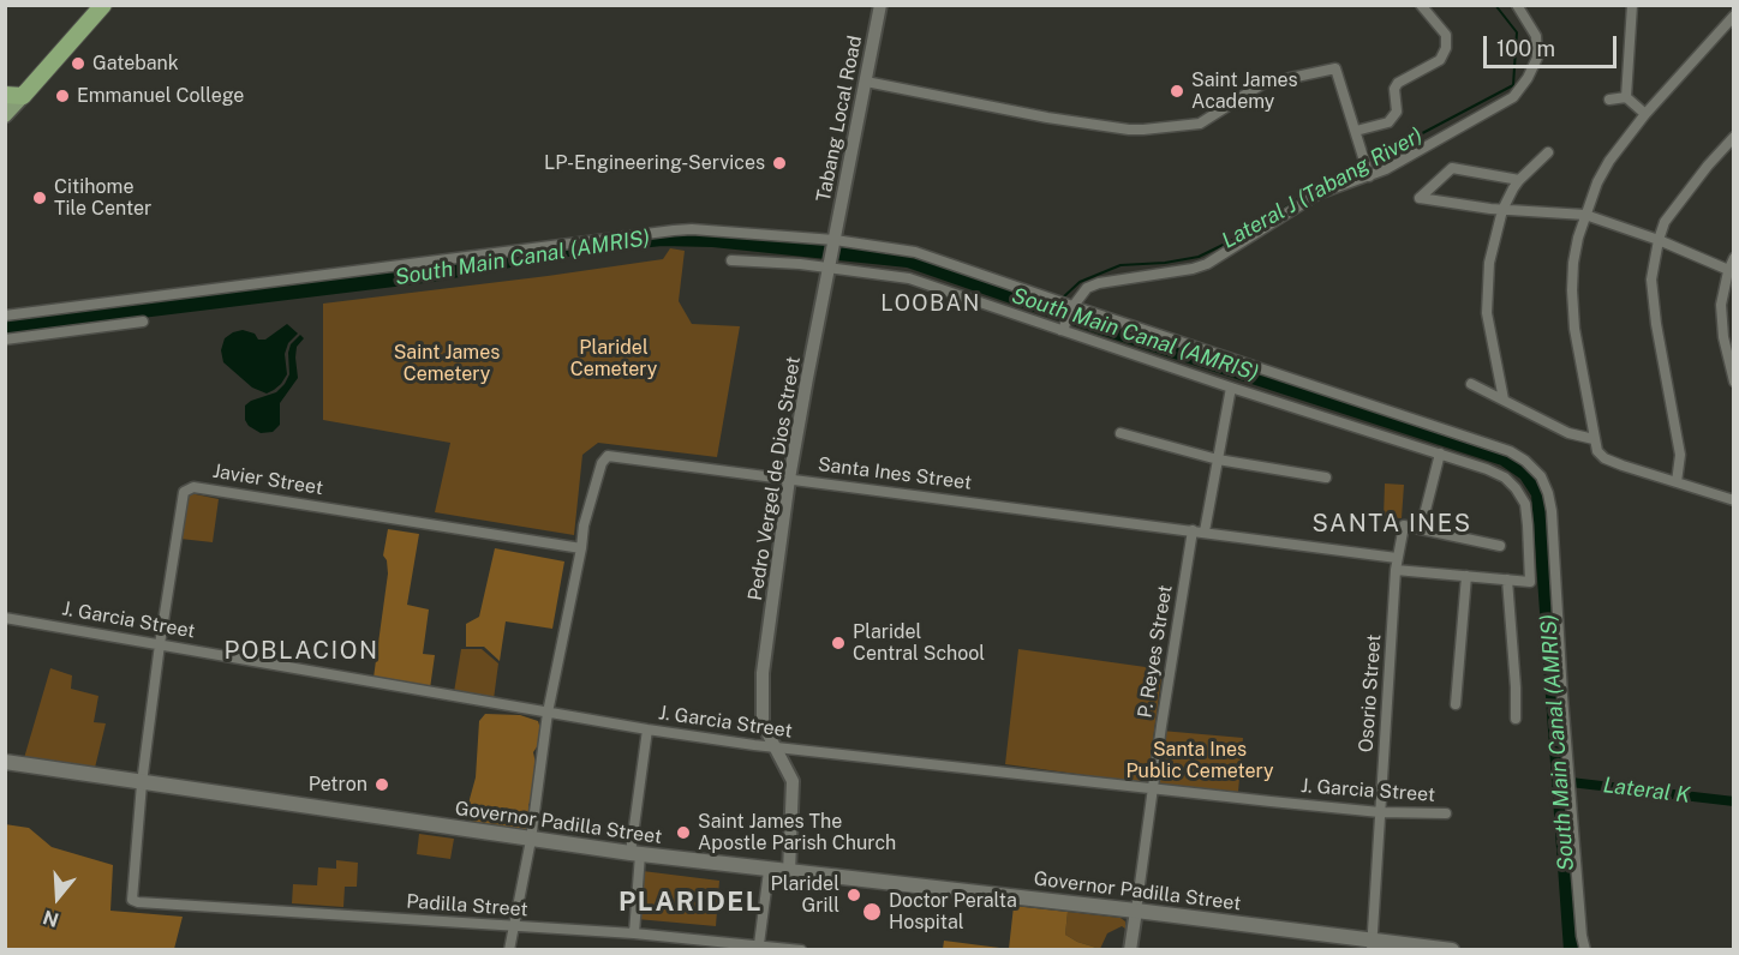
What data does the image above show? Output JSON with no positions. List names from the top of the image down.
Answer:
{
  "streets": {
    "main road": ["Governor Padilla Street"],
    "street": [
      "Tabang Local Road",
      "Santa Ines Street",
      "Pedro Vergel de Dios Street",
      "Javier Street",
      "J. Garcia Street",
      "P. Reyes Street",
      "Osorio Street",
      "Padilla Street"
    ]
  },
  "crossings": [
    ["Tabang Local Road", "Pedro Vergel de Dios Street"],
    ["Santa Ines Street", "Pedro Vergel de Dios Street"],
    ["Santa Ines Street", "Javier Street"],
    ["Santa Ines Street", "J. Garcia Street"],
    ["Santa Ines Street", "P. Reyes Street"],
    ["Santa Ines Street", "Osorio Street"],
    ["Santa Ines Street", "Governor Padilla Street"],
    ["Santa Ines Street", "Padilla Street"],
    ["Pedro Vergel de Dios Street", "J. Garcia Street"],
    ["Pedro Vergel de Dios Street", "Governor Padilla Street"],
    ["Javier Street", "J. Garcia Street"],
    ["Javier Street", "Governor Padilla Street"],
    ["Javier Street", "Padilla Street"],
    ["J. Garcia Street", "P. Reyes Street"],
    ["J. Garcia Street", "Osorio Street"],
    ["P. Reyes Street", "Governor Padilla Street"],
    ["Osorio Street", "Governor Padilla Street"]
  ],
  "districts": [
    "LOOBAN",
    "SANTA INES",
    "POBLACION",
    "PLARIDEL"
  ],
  "water": ["Lateral J (Tabang River)", "South Main Canal (AMRIS)", "Lateral K"],
  "parks": ["Plaridel Cemetery", "Saint James Cemetery", "Santa Ines Public Cemetery"],
  "places": [
    "Gatebank",
    "Saint James Academy",
    "Emmanuel College",
    "LP-Engineering-Services",
    "Citihome Tile Center",
    "Plaridel Central School",
    "Petron",
    "Saint James The Apostle Parish Church",
    "Plaridel Grill",
    "Doctor Peralta Hospital"
  ],
  "scale_bar": "100 m",
  "north": "bottom"
}
